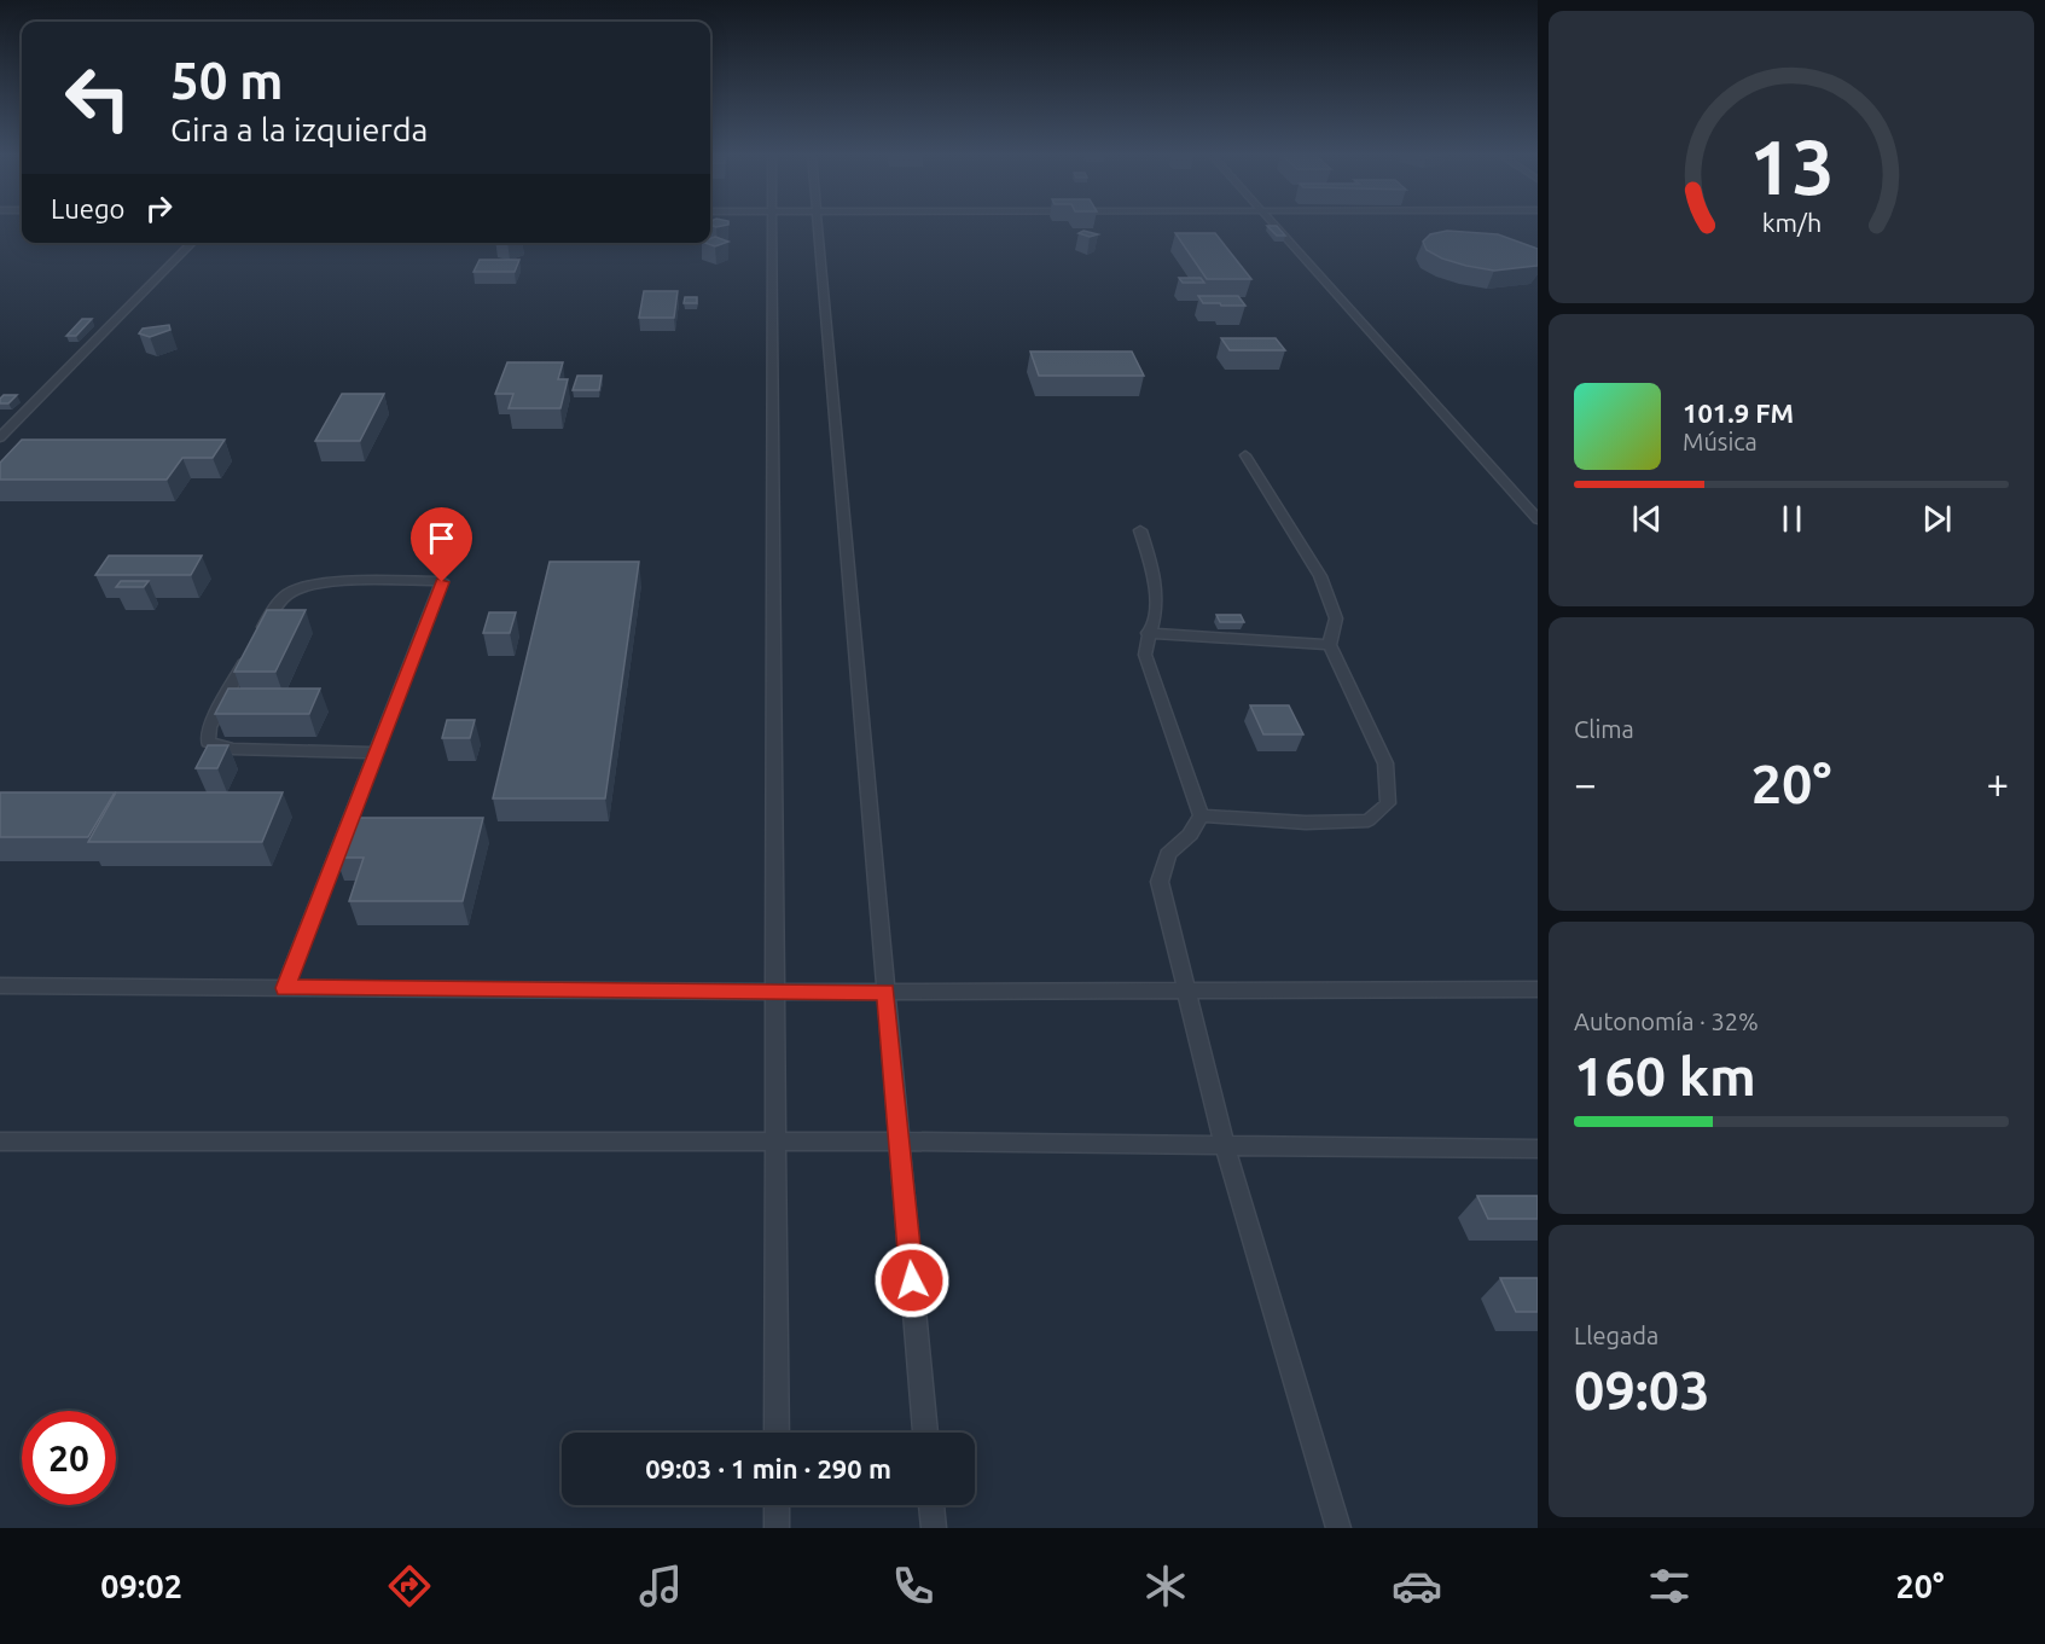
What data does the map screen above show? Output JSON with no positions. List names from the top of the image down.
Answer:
{
  "page": {
    "turn": ["50 m", "Gira a la izquierda"],
    "then": "Luego",
    "song": ["101.9 FM", "Música"],
    "tile": [
      "Clima",
      ["Autonomía · 32%", "160 km"],
      ["Llegada", "09:03"]
    ],
    "heat": ["−", "20°", "+"],
    "limit": "20",
    "trip": "09:03 · 1 min · 290 m",
    "tabs": ["09:02", "20°"],
    "gauge": ["13", "km/h"]
  }
}
